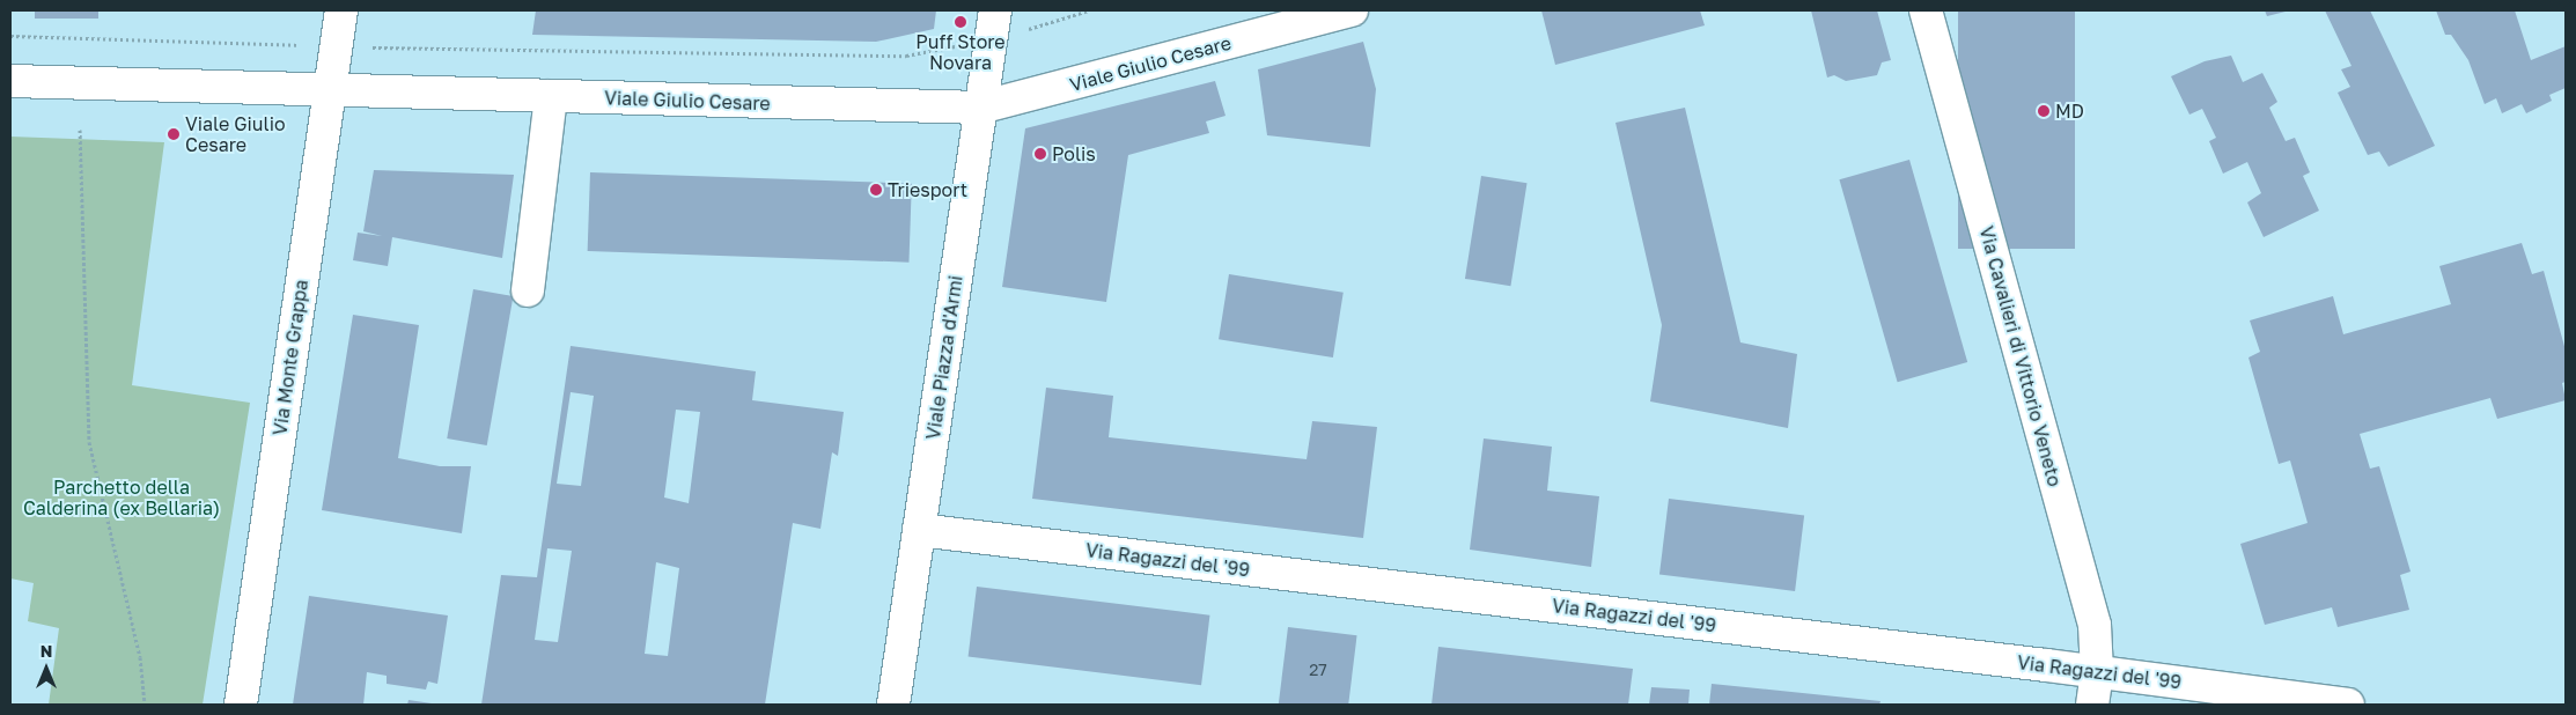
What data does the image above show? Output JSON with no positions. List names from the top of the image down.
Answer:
{
  "streets": {
    "street": [
      "Viale Giulio Cesare",
      "Via Cavalieri di Vittorio Veneto",
      "Via Monte Grappa",
      "Viale Piazza d'Armi",
      "Via Ragazzi del '99"
    ]
  },
  "crossings": [
    ["Viale Giulio Cesare", "Via Monte Grappa"],
    ["Viale Giulio Cesare", "Viale Piazza d'Armi"],
    ["Via Cavalieri di Vittorio Veneto", "Via Ragazzi del '99"],
    ["Viale Piazza d'Armi", "Via Ragazzi del '99"]
  ],
  "parks": ["Parchetto della Calderina (ex Bellaria)"],
  "places": [
    "Puff Store Novara",
    "MD",
    "Viale Giulio Cesare",
    "Polis",
    "Triesport"
  ],
  "house_numbers": ["27"],
  "north": "top"
}
